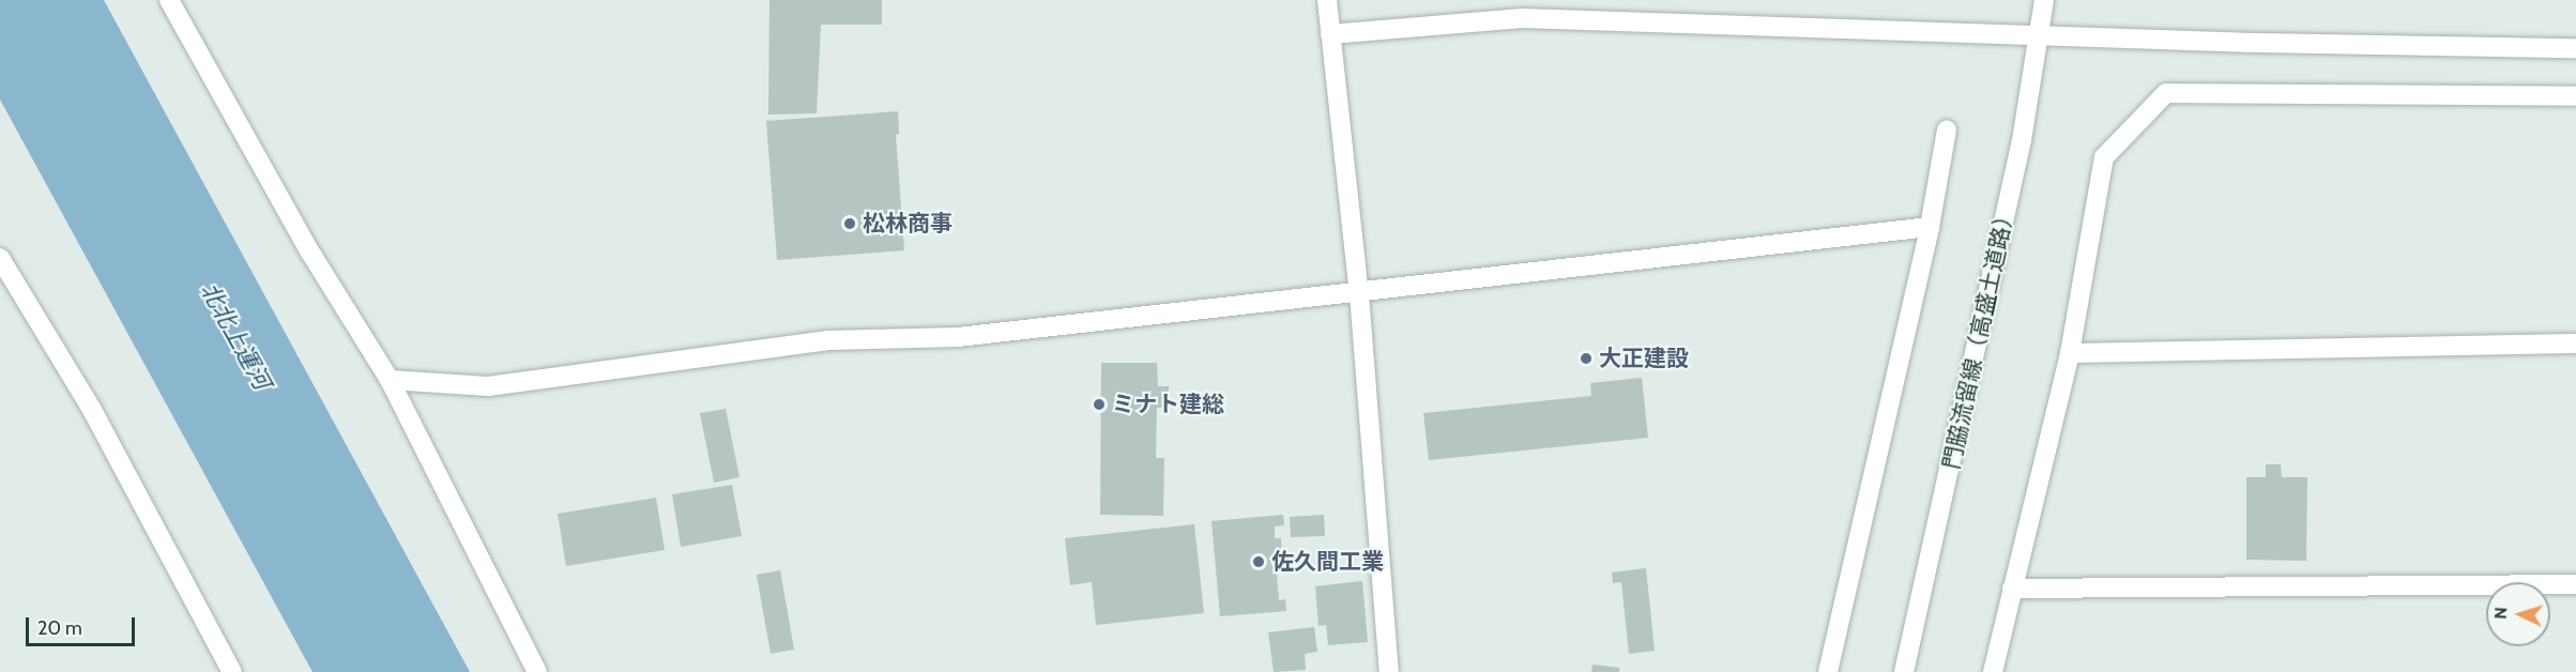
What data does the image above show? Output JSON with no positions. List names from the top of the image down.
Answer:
{
  "streets": {
    "street": ["門脇流留線（高盛土道路）"]
  },
  "water": ["北北上運河"],
  "places": [
    "松林商事",
    "大正建設",
    "ミナト建総",
    "佐久間工業"
  ],
  "scale_bar": "20 m",
  "north": "left"
}
